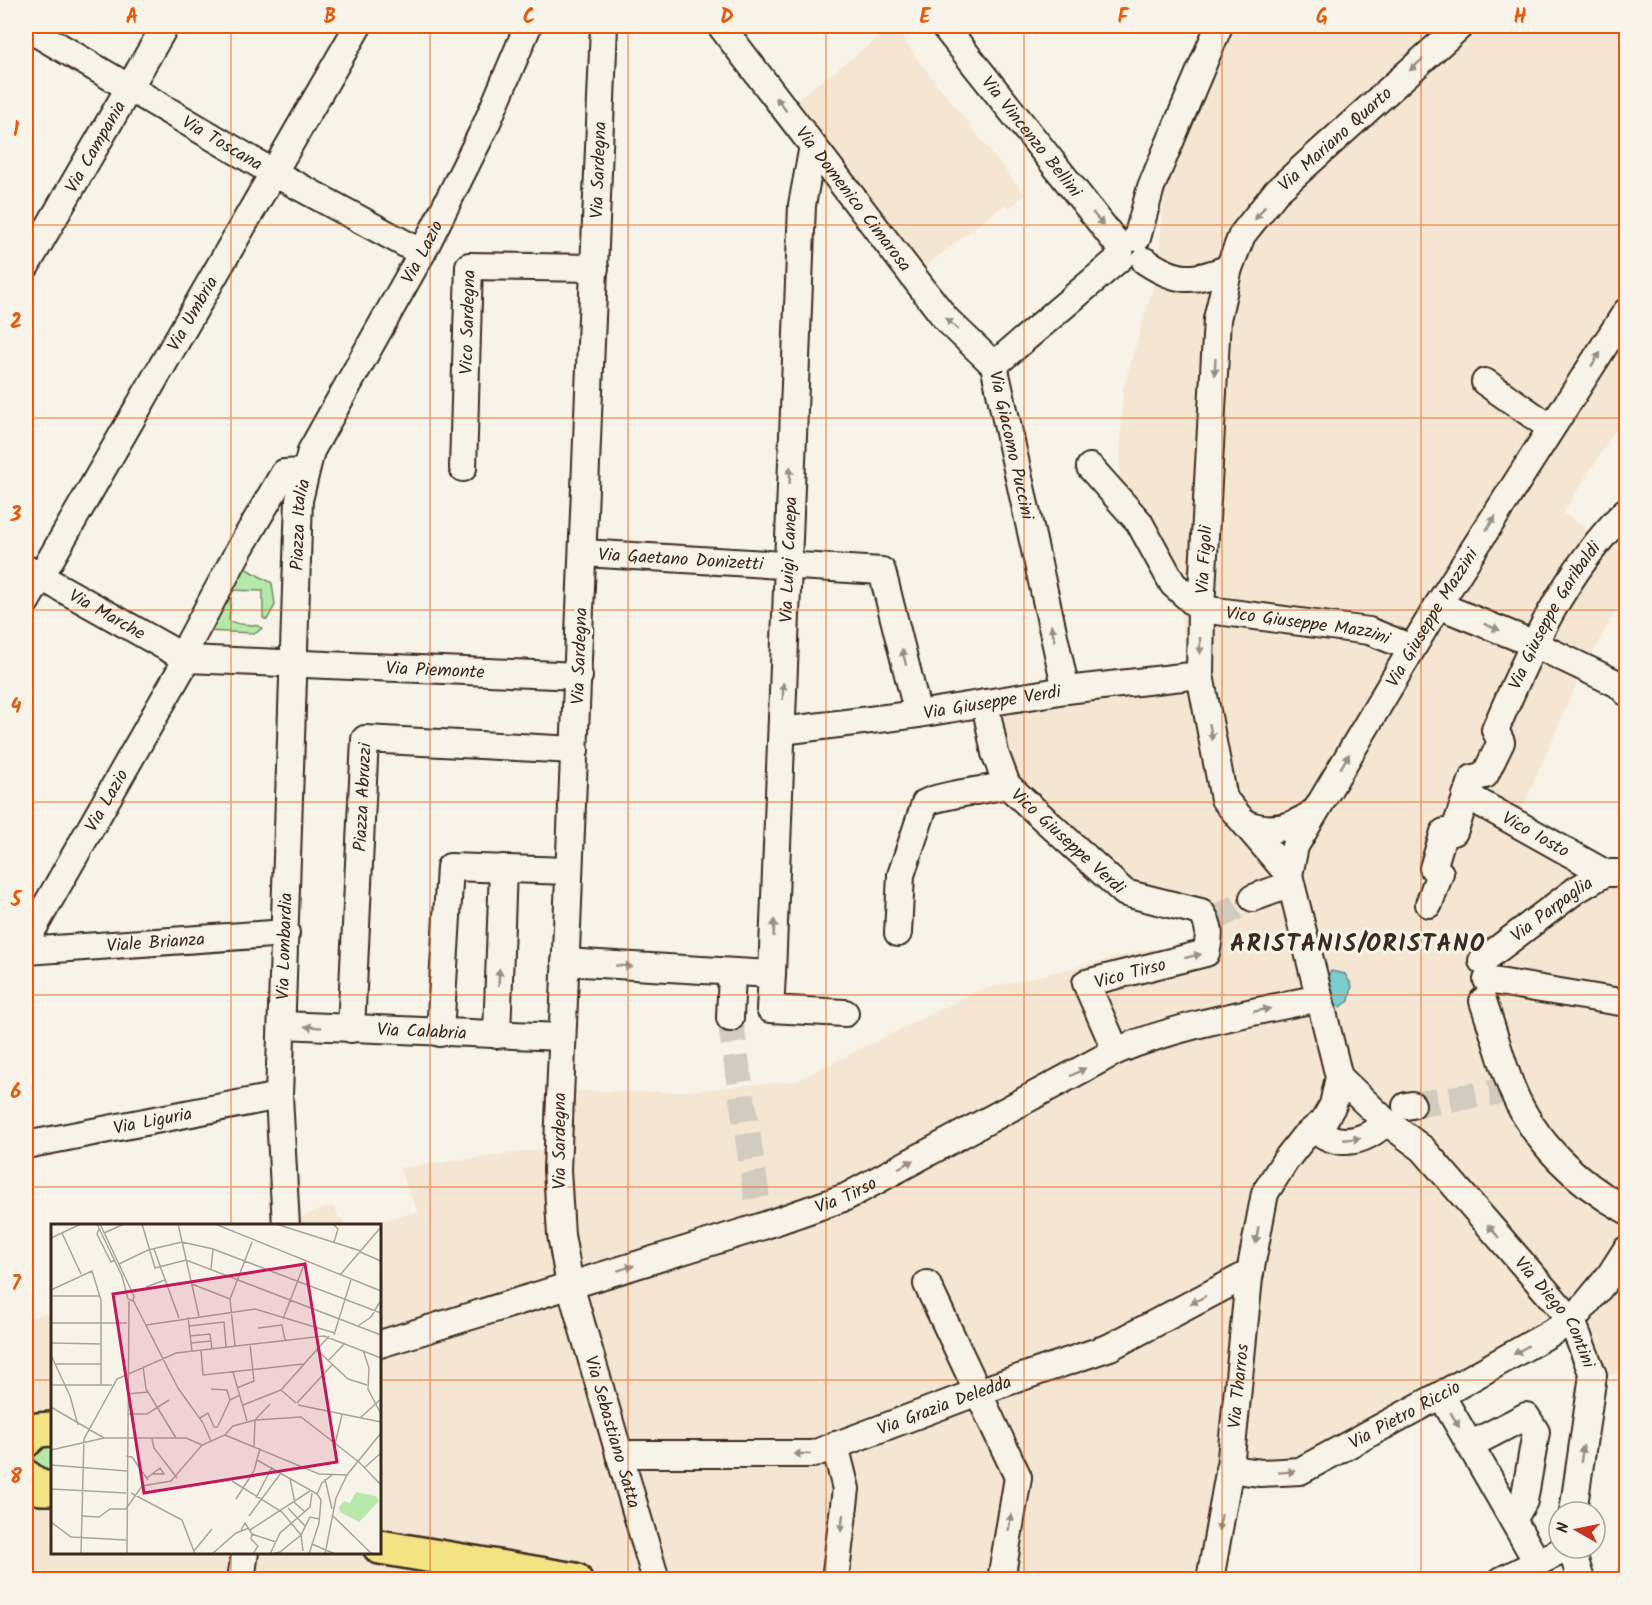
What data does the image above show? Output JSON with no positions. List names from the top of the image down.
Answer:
{
  "streets": {
    "street": [
      "Via Vincenzo Bellini",
      "Via Mariano Quarto",
      "Via Toscana",
      "Via Campania",
      "Via Sardegna",
      "Via Domenico Cimarosa",
      "Via Lazio",
      "Via Umbria",
      "Vico Sardegna",
      "Via Giacomo Puccini",
      "Piazza Italia",
      "Via Gaetano Donizetti",
      "Via Luigi Canepa",
      "Via Figoli",
      "Via Marche",
      "Via Giuseppe Garibaldi",
      "Via Giuseppe Mazzini",
      "Vico Giuseppe Mazzini",
      "Via Piemonte",
      "Via Giuseppe Verdi",
      "Piazza Abruzzi",
      "Vico Iosto",
      "Vico Giuseppe Verdi",
      "Via Parpaglia",
      "Viale Brianza",
      "Via Lombardia",
      "Vico Tirso",
      "Via Calabria",
      "Via Liguria",
      "Via Tirso",
      "Via Diego Contini",
      "Via Tharros",
      "Via Grazia Deledda",
      "Via Pietro Riccio",
      "Via Sebastiano Satta"
    ]
  },
  "crossings": [
    ["Via Vincenzo Bellini", "Via Giacomo Puccini"],
    ["Via Mariano Quarto", "Via Figoli"],
    ["Via Toscana", "Via Campania"],
    ["Via Toscana", "Via Lazio"],
    ["Via Toscana", "Via Umbria"],
    ["Via Sardegna", "Vico Sardegna"],
    ["Via Sardegna", "Via Gaetano Donizetti"],
    ["Via Sardegna", "Via Piemonte"],
    ["Via Sardegna", "Piazza Abruzzi"],
    ["Via Sardegna", "Via Calabria"],
    ["Via Sardegna", "Via Tirso"],
    ["Via Sardegna", "Via Sebastiano Satta"],
    ["Via Domenico Cimarosa", "Via Giacomo Puccini"],
    ["Via Domenico Cimarosa", "Via Luigi Canepa"],
    ["Via Lazio", "Piazza Italia"],
    ["Via Lazio", "Via Marche"],
    ["Via Umbria", "Via Marche"],
    ["Via Giacomo Puccini", "Via Giuseppe Verdi"],
    ["Piazza Italia", "Via Marche"],
    ["Piazza Italia", "Via Piemonte"],
    ["Piazza Italia", "Via Lombardia"],
    ["Via Gaetano Donizetti", "Via Luigi Canepa"],
    ["Via Gaetano Donizetti", "Via Giuseppe Verdi"],
    ["Via Luigi Canepa", "Via Giuseppe Verdi"],
    ["Via Figoli", "Vico Giuseppe Mazzini"],
    ["Via Figoli", "Via Giuseppe Verdi"],
    ["Via Giuseppe Garibaldi", "Vico Iosto"],
    ["Via Giuseppe Mazzini", "Vico Giuseppe Mazzini"],
    ["Via Piemonte", "Via Lombardia"],
    ["Via Giuseppe Verdi", "Vico Giuseppe Verdi"],
    ["Piazza Abruzzi", "Via Calabria"],
    ["Vico Iosto", "Via Parpaglia"],
    ["Vico Giuseppe Verdi", "Vico Tirso"],
    ["Viale Brianza", "Via Lombardia"],
    ["Via Lombardia", "Via Calabria"],
    ["Via Lombardia", "Via Liguria"],
    ["Vico Tirso", "Via Tirso"],
    ["Via Tirso", "Via Sebastiano Satta"],
    ["Via Diego Contini", "Via Pietro Riccio"],
    ["Via Tharros", "Via Grazia Deledda"],
    ["Via Tharros", "Via Pietro Riccio"],
    ["Via Grazia Deledda", "Via Sebastiano Satta"]
  ],
  "one_way": [
    "Via Vincenzo Bellini",
    "Via Domenico Cimarosa",
    "Via Giacomo Puccini",
    "Via Gaetano Donizetti",
    "Via Luigi Canepa",
    "Via Figoli",
    "Via Giuseppe Mazzini",
    "Via Tirso",
    "Via Tharros",
    "Via Grazia Deledda"
  ],
  "districts": ["ARISTANIS/ORISTANO"],
  "north": "left",
  "grid": {
    "columns": [
      "A",
      "B",
      "C",
      "D",
      "E",
      "F",
      "G",
      "H"
    ],
    "rows": [
      "1",
      "2",
      "3",
      "4",
      "5",
      "6",
      "7",
      "8"
    ]
  }
}
